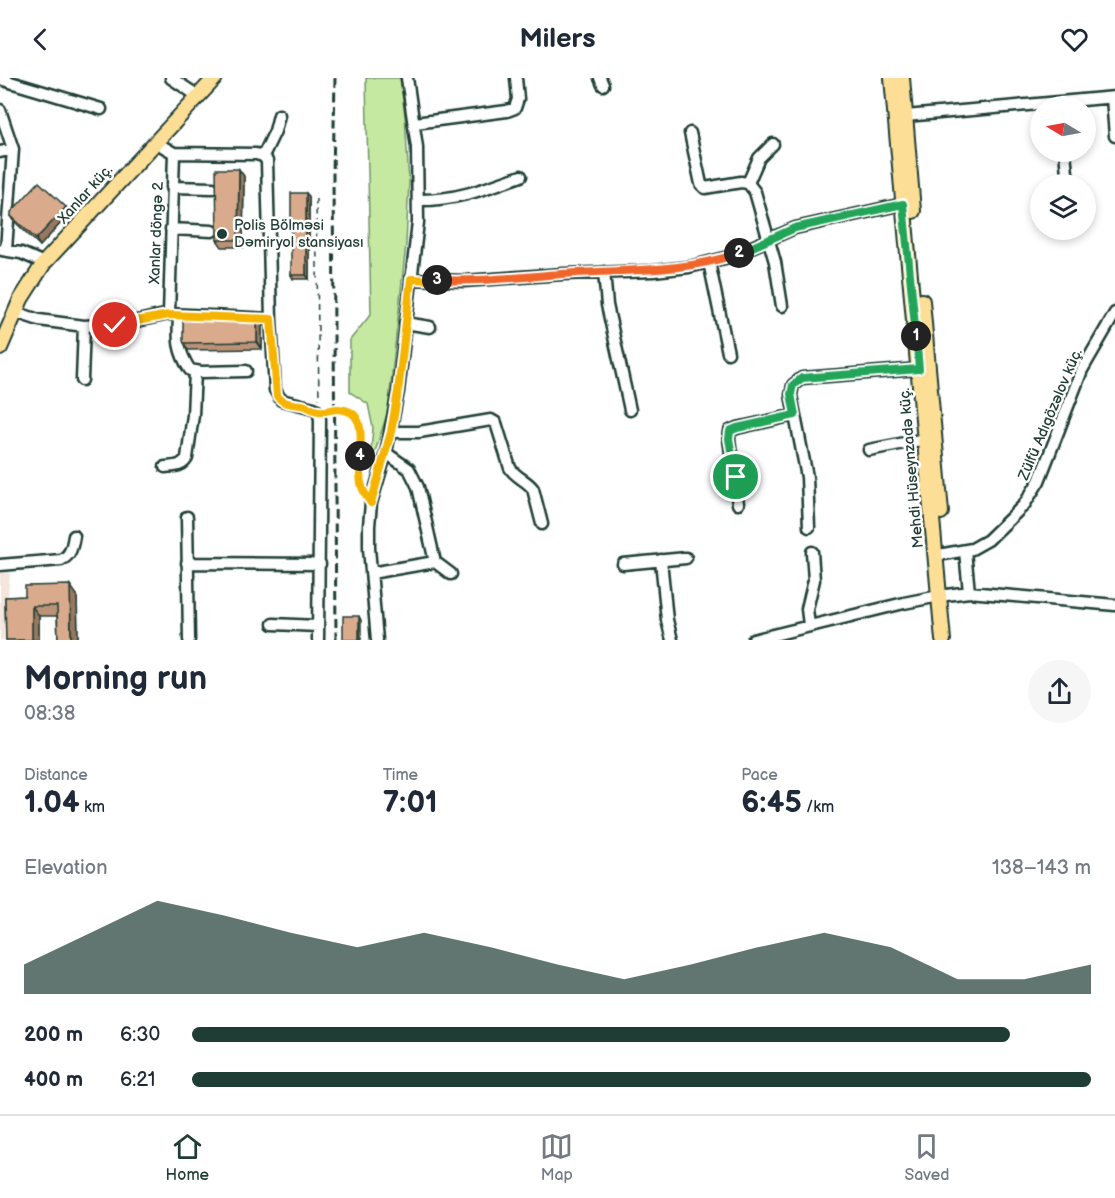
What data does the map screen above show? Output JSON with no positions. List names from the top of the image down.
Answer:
{
  "streets": {
    "main road": ["Xanlar küç.", "Mehdi Hüseynzadə küç."],
    "street": ["Xanlar döngə 2", "Zülfü Adıgözəlov küç."]
  },
  "crossings": [
    ["Zülfü Adıgözəlov küç.", "Mehdi Hüseynzadə küç."]
  ],
  "places": ["Polis Bölməsi Dəmiryol stansiyası"],
  "north": "left",
  "page": {
    "header": "Milers",
    "pins": [
      "2",
      "3",
      "1",
      "4"
    ],
    "heading": ["Morning run", "08:38"],
    "stats": [
      ["Distance", "1.04 km"],
      ["Time", "7:01"],
      ["Pace", "6:45 /km"]
    ],
    "chart": ["Elevation", "138–143 m"],
    "list": [
      {
        "name": "200 m",
        "note": "6:30"
      },
      {
        "name": "400 m",
        "note": "6:21"
      }
    ],
    "tabs": ["Home", "Map", "Saved"]
  }
}
